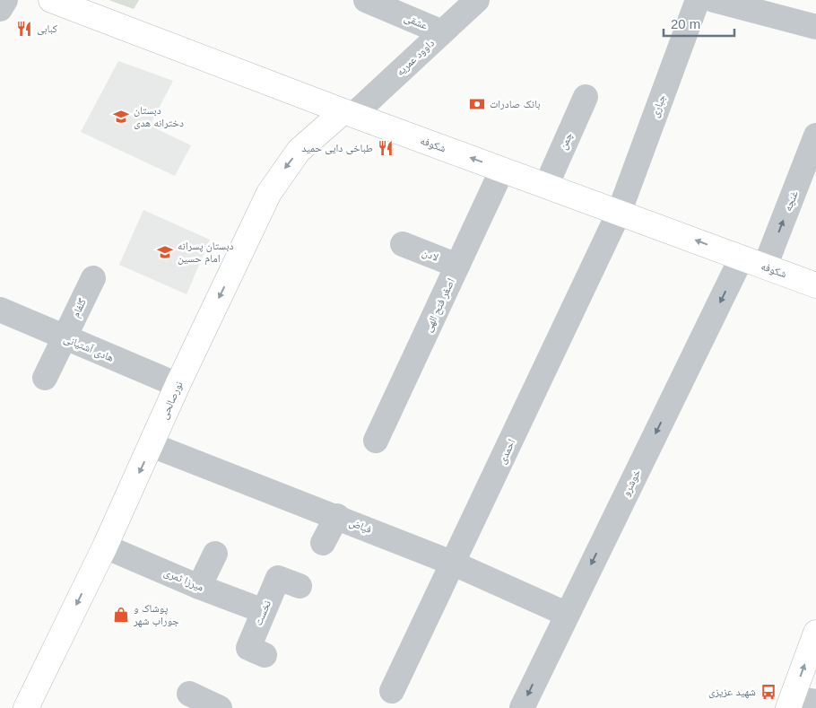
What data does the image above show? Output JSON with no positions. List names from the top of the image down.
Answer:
{
  "streets": {
    "main road": ["شکوفه", "نورصالحی"],
    "street": [
      "عشقی",
      "داوود عمریه",
      "جباری",
      "چمن",
      "غنچه",
      "لادن",
      "اصغر فتح الهی",
      "گلفام",
      "هادی آشتیانی",
      "احمدی",
      "خوشرو",
      "فیاض",
      "میرزا ثمری",
      "نخست"
    ]
  },
  "crossings": [
    ["عشقی", "داوود عمریه"],
    ["داوود عمریه", "شکوفه"],
    ["داوود عمریه", "نورصالحی"],
    ["جباری", "شکوفه"],
    ["جباری", "احمدی"],
    ["چمن", "شکوفه"],
    ["شکوفه", "غنچه"],
    ["شکوفه", "اصغر فتح الهی"],
    ["شکوفه", "نورصالحی"],
    ["شکوفه", "احمدی"],
    ["شکوفه", "خوشرو"],
    ["لادن", "اصغر فتح الهی"],
    ["گلفام", "هادی آشتیانی"],
    ["هادی آشتیانی", "نورصالحی"],
    ["نورصالحی", "فیاض"],
    ["نورصالحی", "میرزا ثمری"],
    ["احمدی", "فیاض"],
    ["خوشرو", "فیاض"],
    ["میرزا ثمری", "نخست"]
  ],
  "one_way": [
    "شکوفه",
    "غنچه",
    "نورصالحی",
    "خوشرو"
  ],
  "places": {
    "restaurant": ["کبابی", "طباخی دایی حمید"],
    "bank": ["بانک صادرات"],
    "school or university": ["دبستان دخترانه هدی", "دبستان پسرانه امام حسین"],
    "shop": ["پوشاک و جوراب شهر"],
    "bus stop": ["شهید عزیزی"]
  },
  "scale_bar": "20 m"
}
